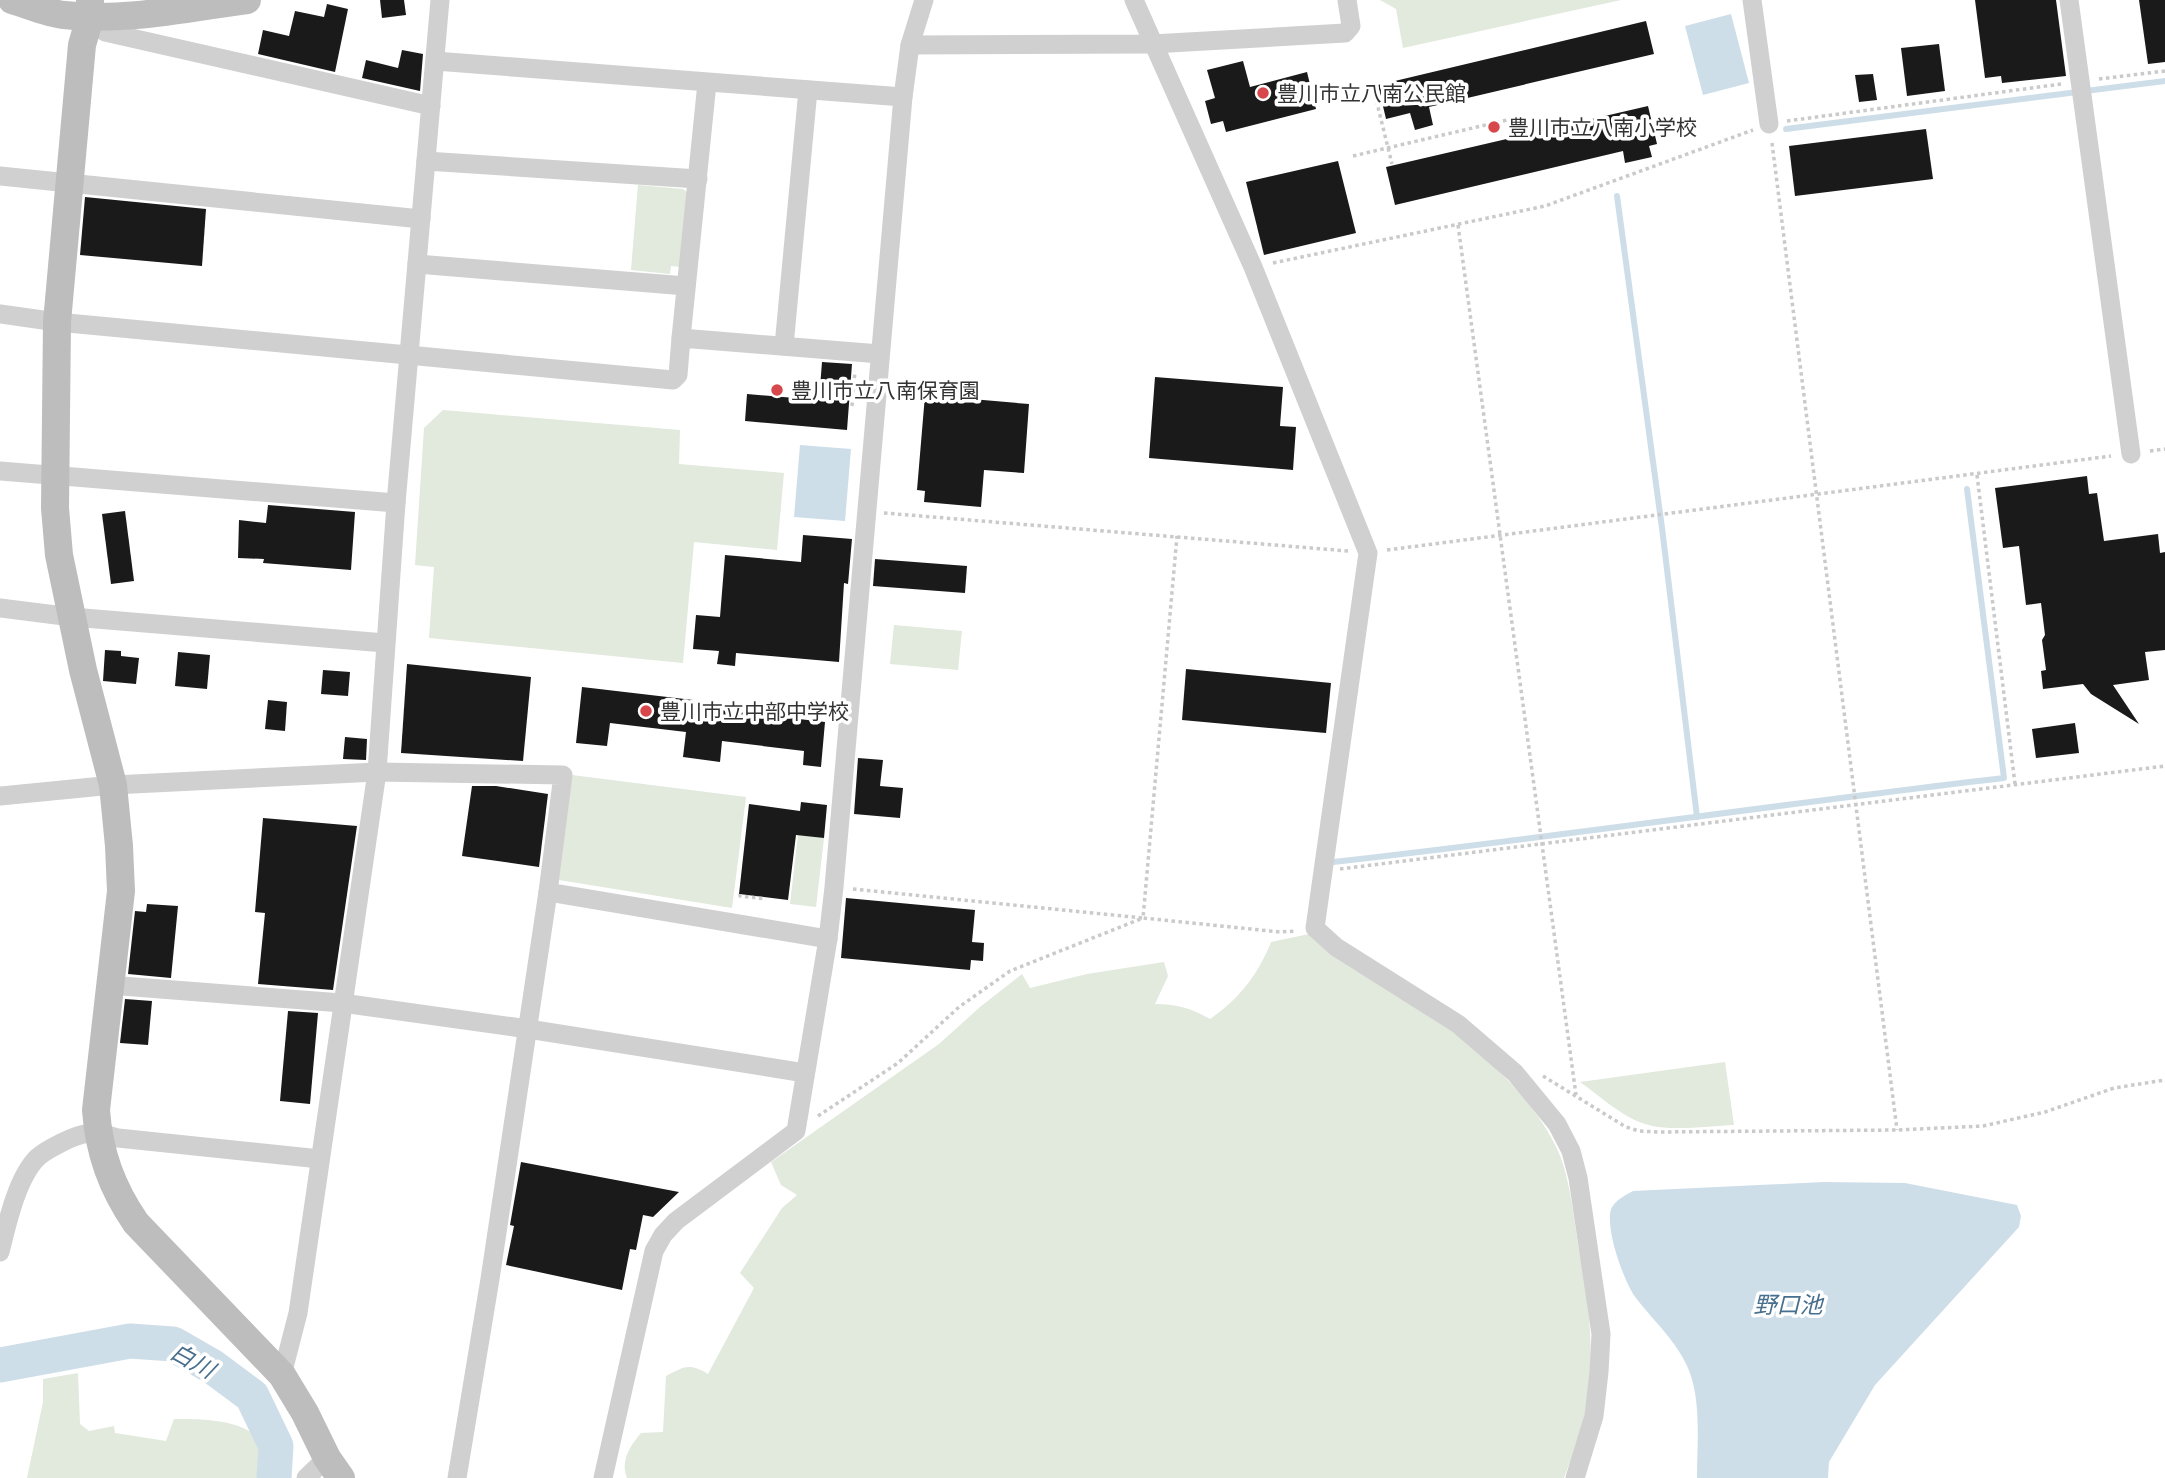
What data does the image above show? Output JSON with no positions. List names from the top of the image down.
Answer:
{
  "water": ["野口池", "白川"],
  "places": [
    "豊川市立八南公民館",
    "豊川市立八南小学校",
    "豊川市立八南保育園",
    "豊川市立中部中学校"
  ]
}
